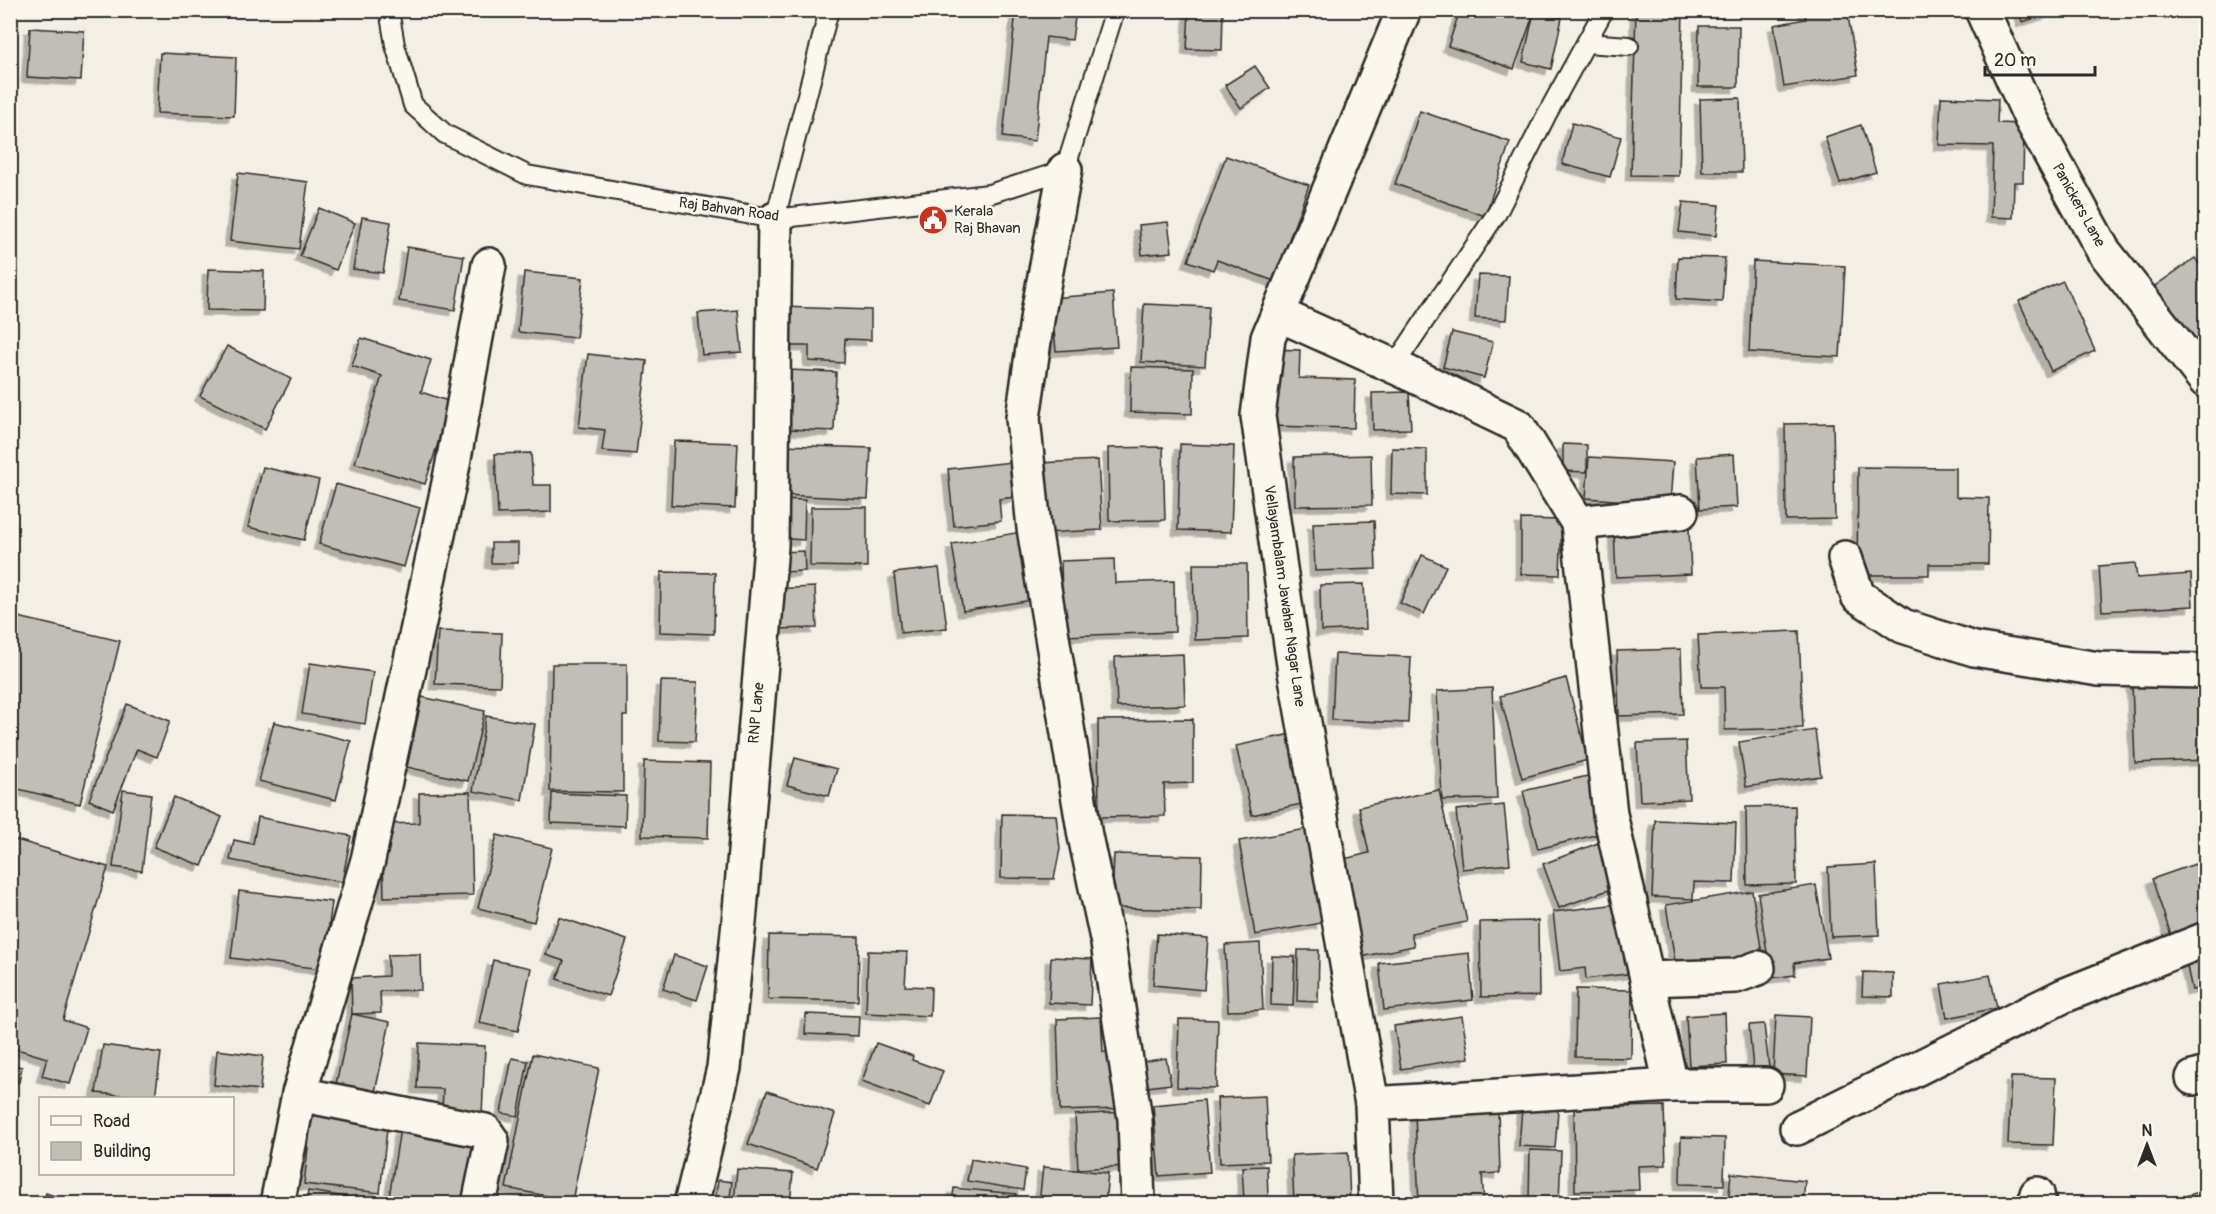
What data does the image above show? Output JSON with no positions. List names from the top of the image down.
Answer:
{
  "streets": {
    "street": ["Panickers Lane", "Vellayambalam Jawahar Nagar Lane", "RNP Lane"],
    "lane": ["Raj Bahvan Road"]
  },
  "crossings": [
    ["Raj Bahvan Road", "RNP Lane"]
  ],
  "places": {
    "public building": ["Kerala Raj Bhavan"]
  },
  "legend": ["Road", "Building"],
  "scale_bar": "20 m",
  "north": "top"
}
